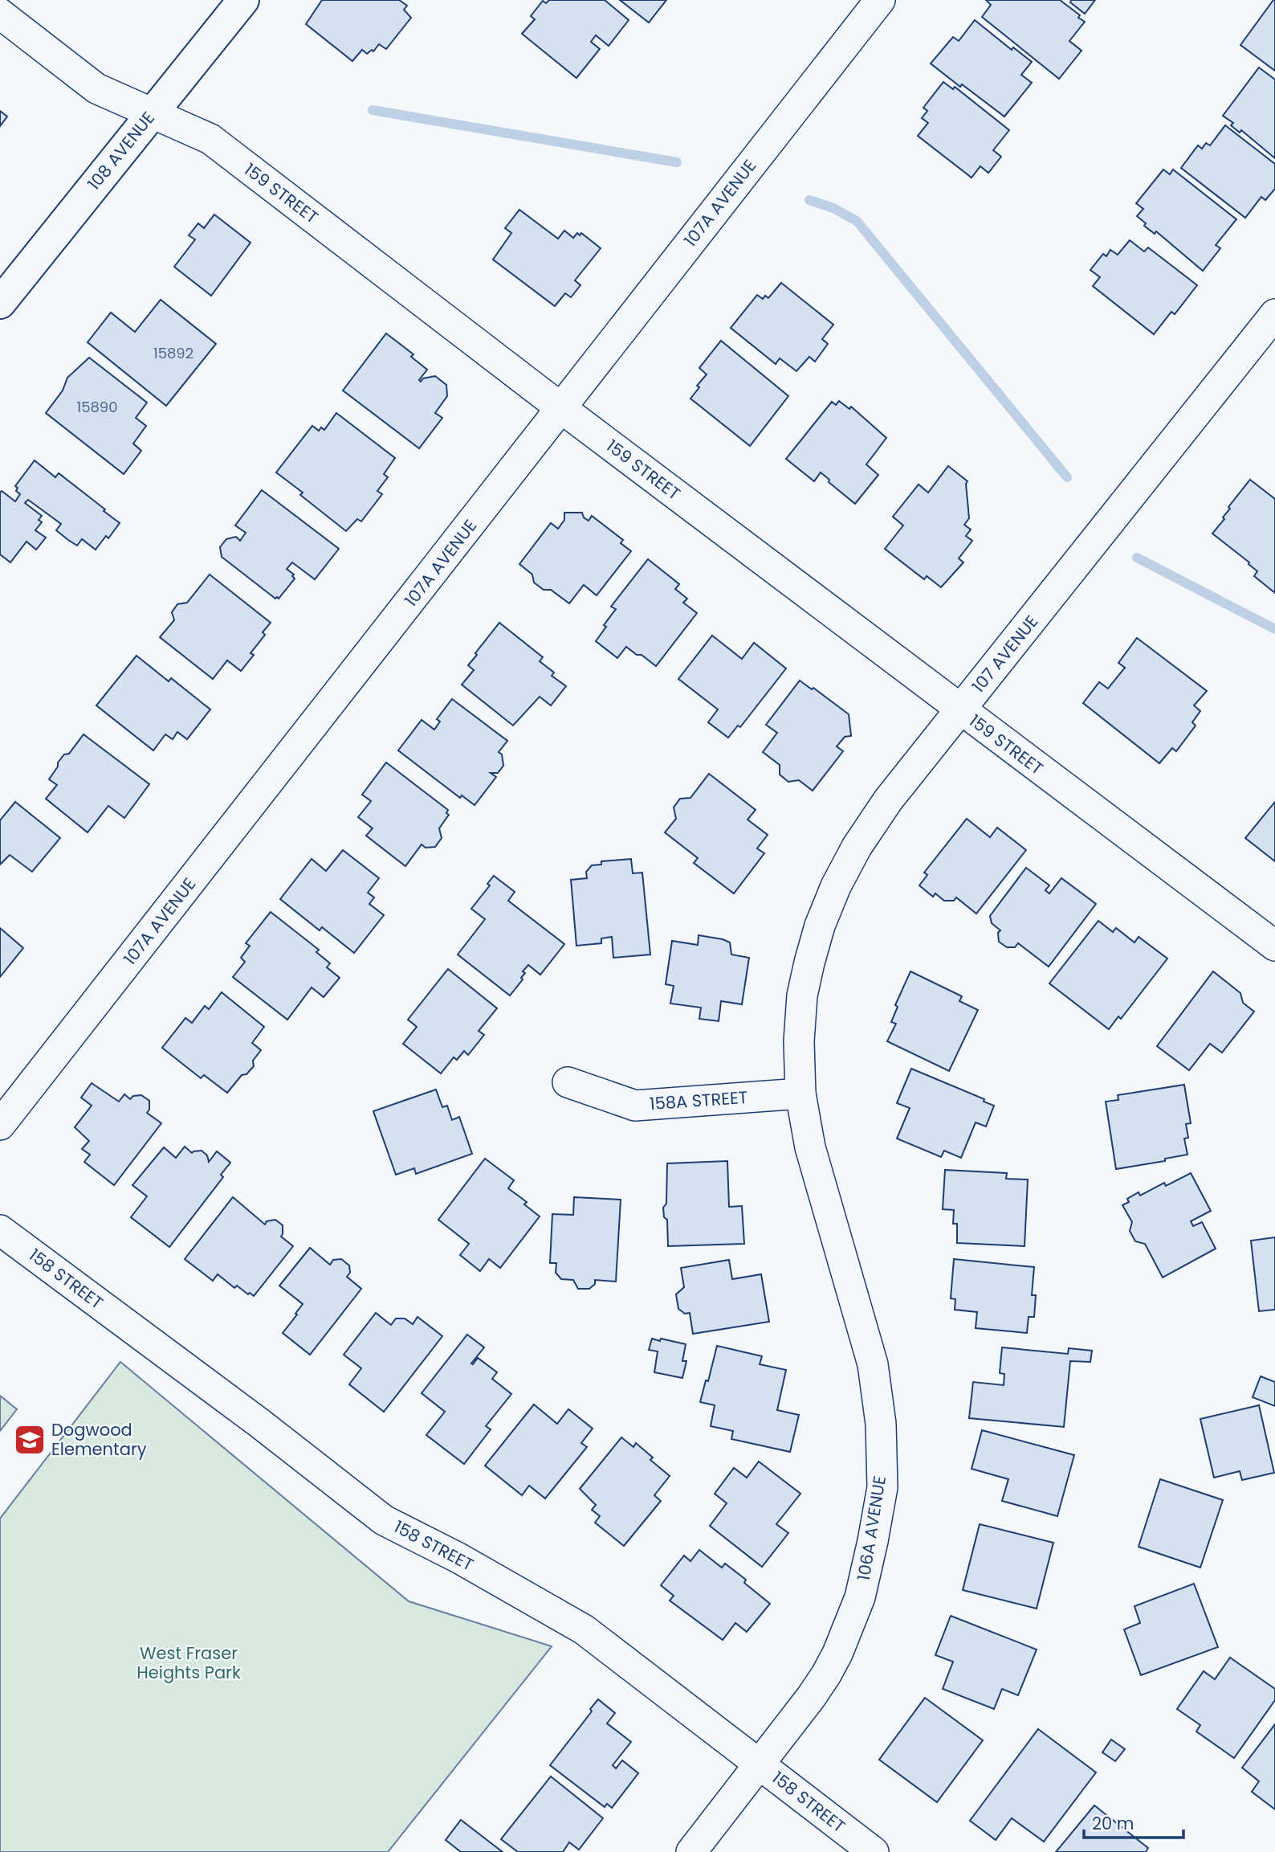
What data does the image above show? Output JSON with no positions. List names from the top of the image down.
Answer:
{
  "streets": {
    "street": [
      "108 AVENUE",
      "159 STREET",
      "107A AVENUE",
      "107 AVENUE",
      "158A STREET",
      "158 STREET",
      "106A AVENUE"
    ]
  },
  "crossings": [
    ["108 AVENUE", "159 STREET"],
    ["159 STREET", "107A AVENUE"],
    ["159 STREET", "107 AVENUE"],
    ["107 AVENUE", "158A STREET"],
    ["107 AVENUE", "106A AVENUE"],
    ["158A STREET", "106A AVENUE"],
    ["158 STREET", "106A AVENUE"]
  ],
  "parks": ["West Fraser Heights Park"],
  "places": {
    "school or university": ["Dogwood Elementary"]
  },
  "house_numbers": ["15892", "15890"],
  "scale_bar": "20 m"
}
